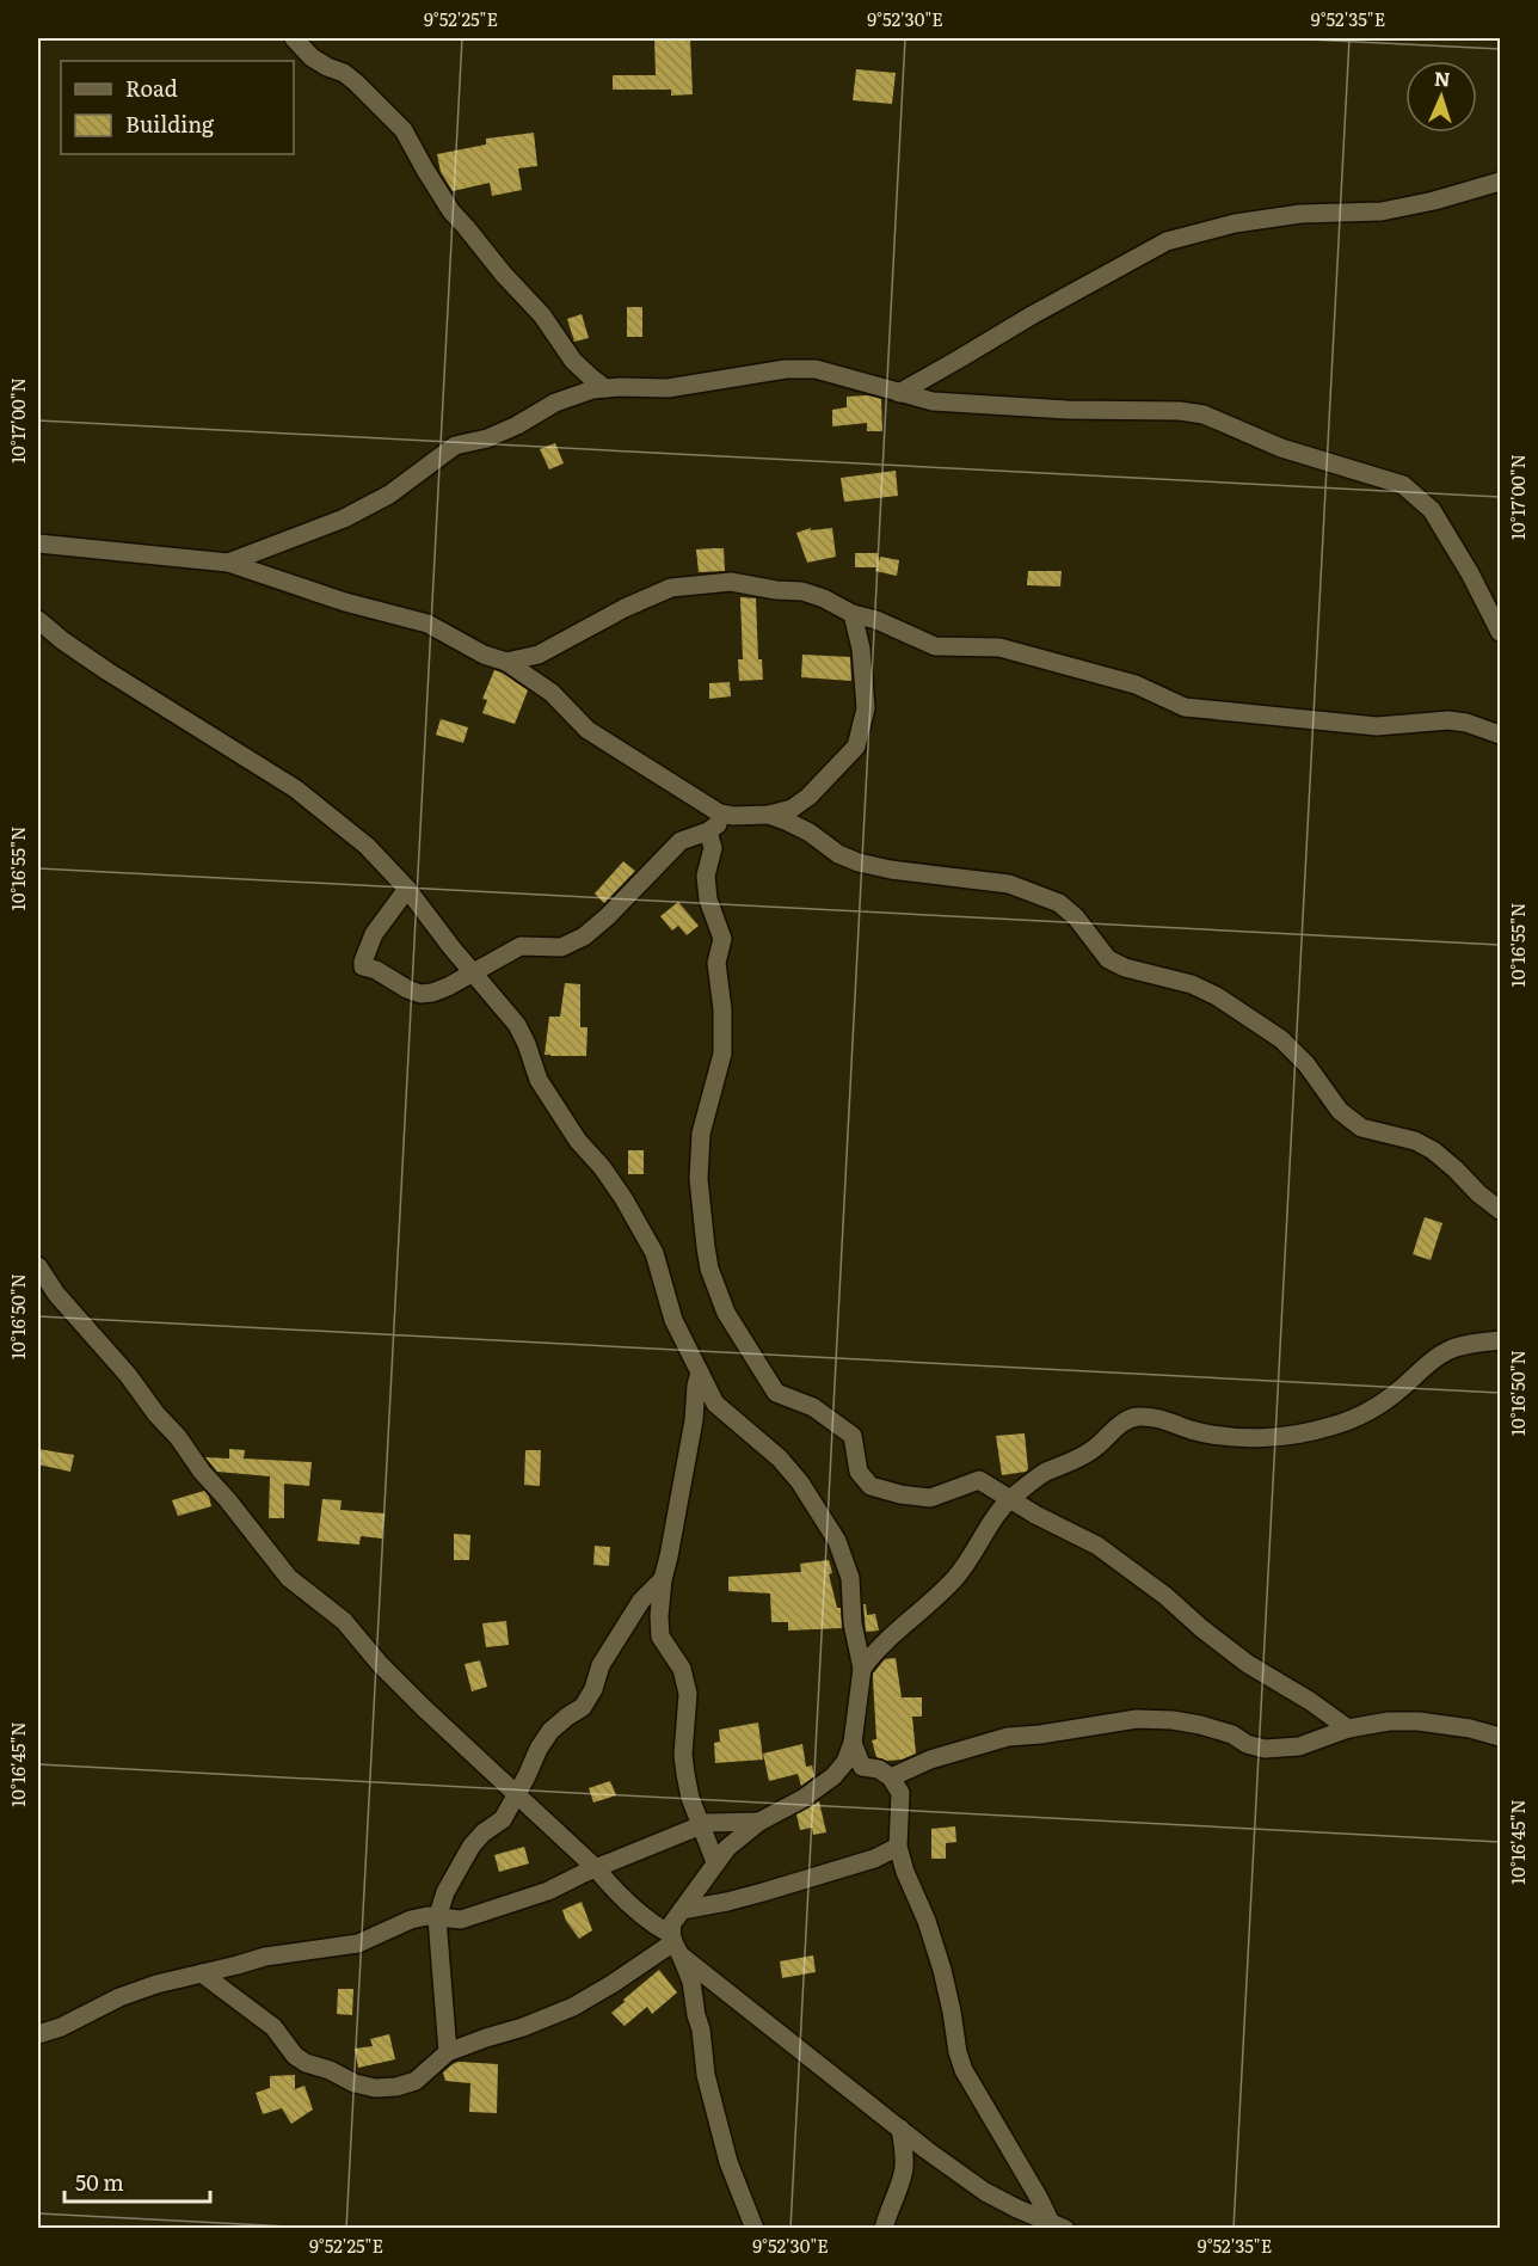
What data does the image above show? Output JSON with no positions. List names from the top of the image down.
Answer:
{
  "legend": ["Road", "Building"],
  "scale_bar": "50 m",
  "north": "top",
  "coordinates": [
    "9°52'25\"E",
    "9°52'30\"E",
    "9°52'35\"E",
    "10°17'00\"N",
    "10°16'55\"N",
    "10°16'50\"N",
    "10°16'45\"N"
  ]
}
